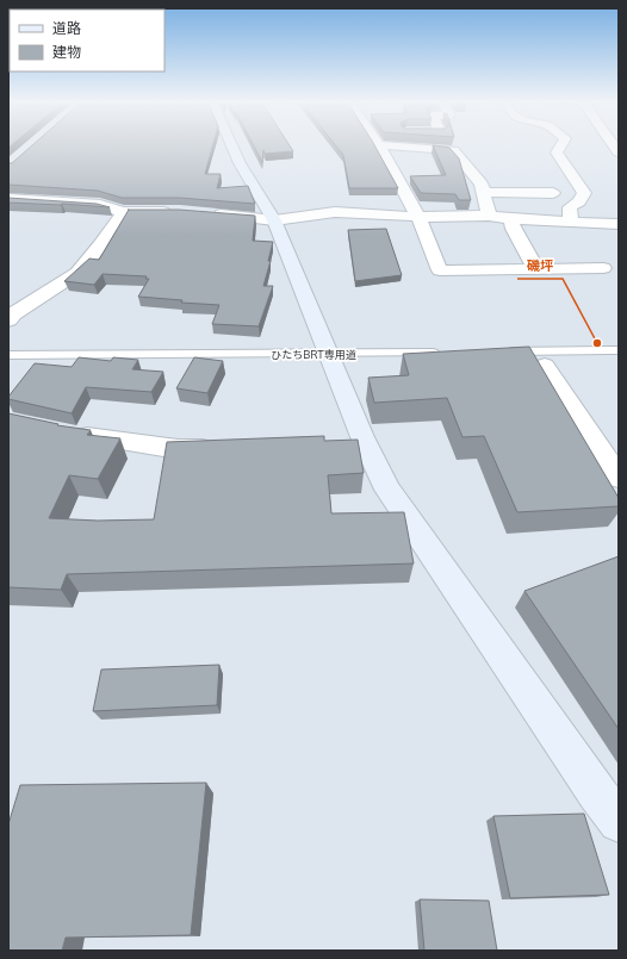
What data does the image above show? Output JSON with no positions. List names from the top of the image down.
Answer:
{
  "streets": {
    "lane": ["ひたちBRT専用道"]
  },
  "places": ["磯坪"],
  "legend": ["道路", "建物"]
}
